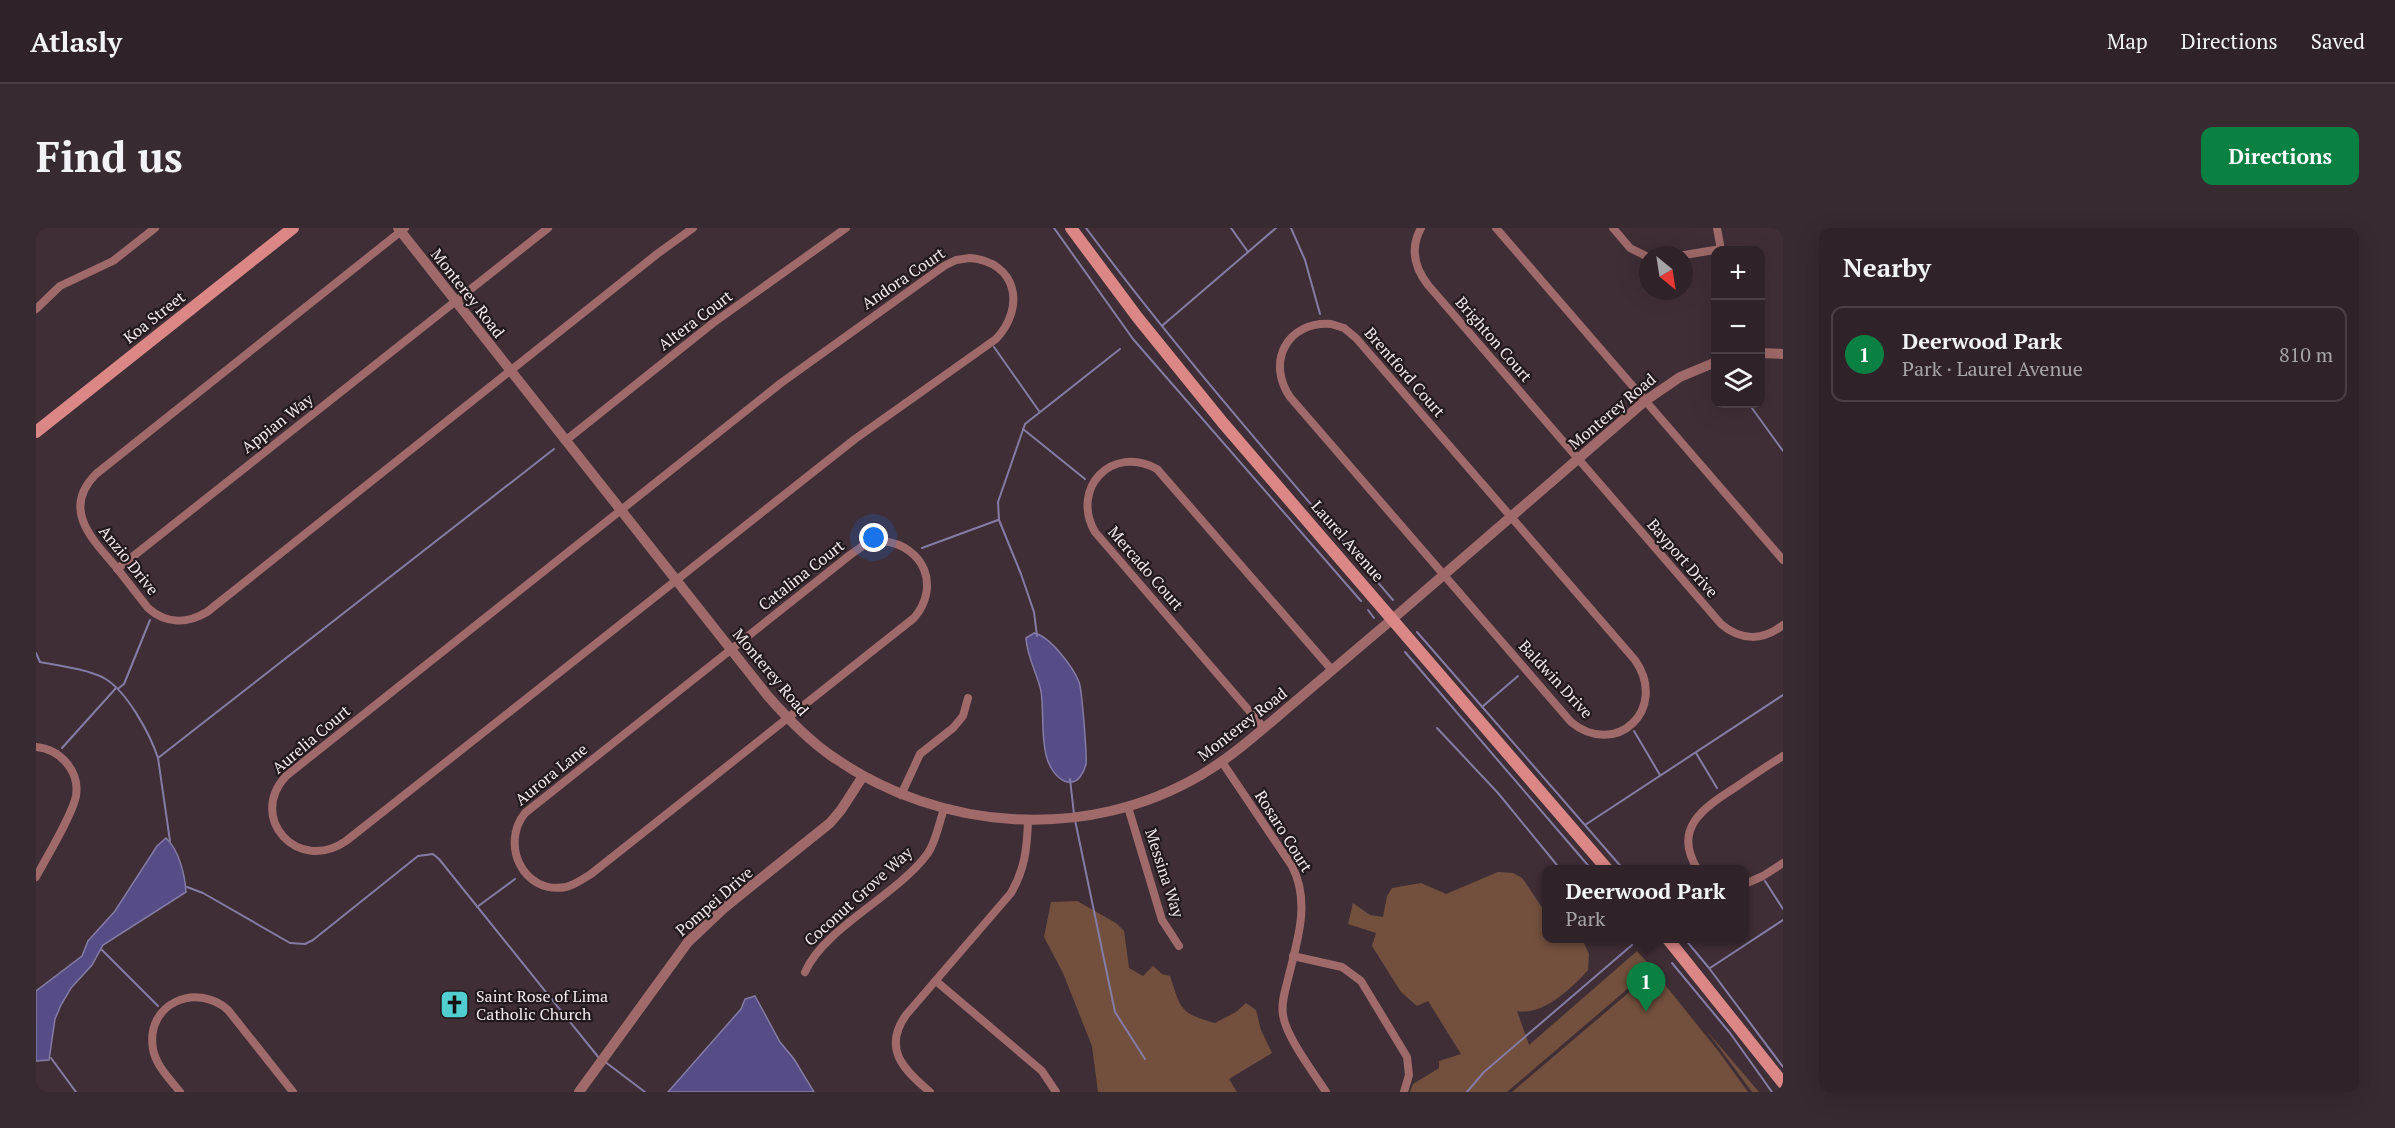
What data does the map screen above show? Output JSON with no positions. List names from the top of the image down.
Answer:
{
  "streets": {
    "main road": ["Koa Street", "Laurel Avenue"],
    "street": [
      "Andora Court",
      "Monterey Road",
      "Altera Court",
      "Brighton Court",
      "Brentford Court",
      "Appian Way",
      "Bayport Drive",
      "Anzio Drive",
      "Mercado Court",
      "Catalina Court",
      "Baldwin Drive",
      "Aurelia Court",
      "Aurora Lane",
      "Rosaro Court",
      "Messina Way",
      "Coconut Grove Way",
      "Pompei Drive"
    ]
  },
  "crossings": [
    ["Andora Court", "Monterey Road"],
    ["Andora Court", "Aurelia Court"],
    ["Monterey Road", "Altera Court"],
    ["Monterey Road", "Brighton Court"],
    ["Monterey Road", "Brentford Court"],
    ["Monterey Road", "Appian Way"],
    ["Monterey Road", "Laurel Avenue"],
    ["Monterey Road", "Bayport Drive"],
    ["Monterey Road", "Anzio Drive"],
    ["Monterey Road", "Mercado Court"],
    ["Monterey Road", "Catalina Court"],
    ["Monterey Road", "Baldwin Drive"],
    ["Monterey Road", "Aurelia Court"],
    ["Monterey Road", "Aurora Lane"],
    ["Monterey Road", "Rosaro Court"],
    ["Monterey Road", "Messina Way"],
    ["Monterey Road", "Coconut Grove Way"],
    ["Monterey Road", "Pompei Drive"],
    ["Brighton Court", "Bayport Drive"],
    ["Brentford Court", "Baldwin Drive"],
    ["Appian Way", "Anzio Drive"],
    ["Catalina Court", "Aurora Lane"]
  ],
  "places": {
    "church": ["Saint Rose of Lima Catholic Church"]
  },
  "north": "bottom right",
  "page": {
    "header": "Atlasly",
    "nav": ["Map", "Directions", "Saved"],
    "buttons": "Directions",
    "title": "Find us",
    "heading": "Nearby",
    "map_buttons": ["+", "−"],
    "list": [
      {
        "mark": "1",
        "name": "Deerwood Park",
        "note": "Park · Laurel Avenue",
        "value": "810 m"
      }
    ],
    "popup": ["Deerwood Park", "Park"],
    "pins": "1"
  }
}
